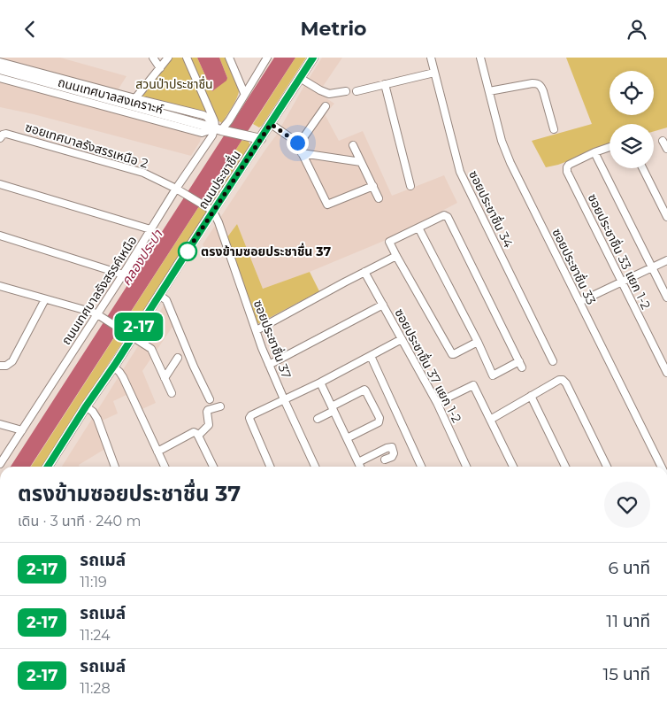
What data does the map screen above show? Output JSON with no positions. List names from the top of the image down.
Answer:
{
  "streets": {
    "main road": ["ถนนเทศบาลสงเคราะห์", "ถนนประชาชื่น"],
    "street": [
      "ซอยเทศบาลรังสรรเหนือ 2",
      "ซอยประชาชื่น 34",
      "ซอยประชาชื่น 33 แยก 1-2",
      "ซอยประชาชื่น 33",
      "ถนนเทศบาลรังสรรค์เหนือ",
      "ซอยประชาชื่น 37",
      "ซอยประชาชื่น 37 แยก 1-2"
    ]
  },
  "crossings": [
    ["ถนนเทศบาลสงเคราะห์", "ถนนประชาชื่น"],
    ["ถนนเทศบาลสงเคราะห์", "ถนนเทศบาลรังสรรค์เหนือ"],
    ["ซอยเทศบาลรังสรรเหนือ 2", "ถนนประชาชื่น"],
    ["ซอยเทศบาลรังสรรเหนือ 2", "ถนนเทศบาลรังสรรค์เหนือ"],
    ["ซอยเทศบาลรังสรรเหนือ 2", "ซอยประชาชื่น 37"],
    ["ถนนประชาชื่น", "ซอยประชาชื่น 37"]
  ],
  "water": ["คลองประปา"],
  "parks": ["สวนป่าประชาชื่น"],
  "places": ["ตรงข้ามซอยประชาชื่น 37"],
  "lines": ["bus line 2-17"],
  "page": {
    "header": "Metrio",
    "on_map": "2-17",
    "heading": ["ตรงข้ามซอยประชาชื่น 37", "เดิน · 3 นาที · 240 m"],
    "list": [
      {
        "mark": "2-17",
        "name": "รถเมล์",
        "note": "11:19",
        "value": "6 นาที"
      },
      {
        "mark": "2-17",
        "name": "รถเมล์",
        "note": "11:24",
        "value": "11 นาที"
      },
      {
        "mark": "2-17",
        "name": "รถเมล์",
        "note": "11:28",
        "value": "15 นาที"
      }
    ]
  }
}
